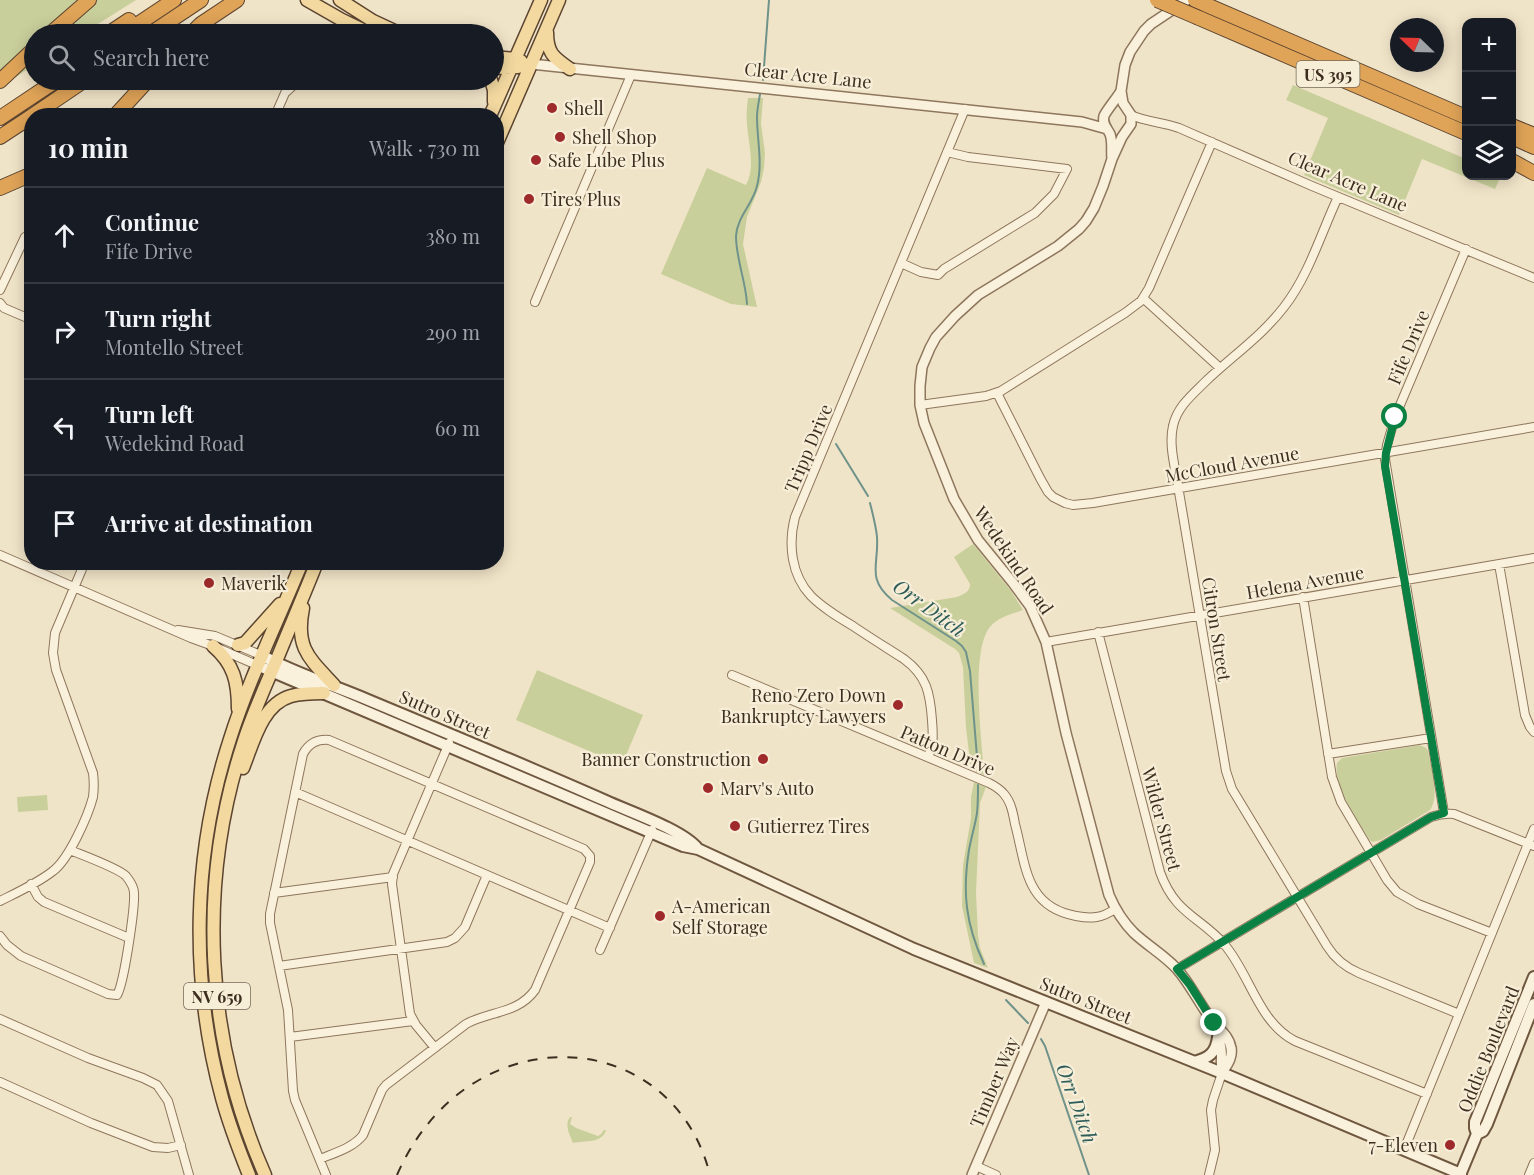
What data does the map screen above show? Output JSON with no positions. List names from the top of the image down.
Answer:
{
  "streets": {
    "highway": ["US 395"],
    "main road": [
      "Clear Acre Lane",
      "Sutro Street",
      "NV 659",
      "Oddie Boulevard"
    ],
    "street": [
      "Fife Drive",
      "Tripp Drive",
      "McCloud Avenue",
      "Wedekind Road",
      "Helena Avenue",
      "Citron Street",
      "Patton Drive",
      "Wilder Street",
      "Timber Way"
    ]
  },
  "crossings": [
    ["Clear Acre Lane", "Fife Drive"],
    ["Clear Acre Lane", "Tripp Drive"],
    ["Clear Acre Lane", "Wedekind Road"],
    ["Clear Acre Lane", "Citron Street"],
    ["Fife Drive", "McCloud Avenue"],
    ["Fife Drive", "Helena Avenue"],
    ["Tripp Drive", "Patton Drive"],
    ["McCloud Avenue", "Citron Street"],
    ["Wedekind Road", "Helena Avenue"],
    ["Wedekind Road", "Sutro Street"],
    ["Wedekind Road", "Patton Drive"],
    ["Helena Avenue", "Citron Street"],
    ["Helena Avenue", "Wilder Street"],
    ["Sutro Street", "NV 659"],
    ["Sutro Street", "Oddie Boulevard"],
    ["Sutro Street", "Timber Way"]
  ],
  "water": ["Orr Ditch"],
  "places": [
    "Shell",
    "Shell Shop",
    "Safe Lube Plus",
    "Tires Plus",
    "Maverik",
    "Reno Zero Down Bankruptcy Lawyers",
    "Banner Construction",
    "Marv's Auto",
    "Gutierrez Tires",
    "A-American Self Storage",
    "7-Eleven"
  ],
  "north": "top left",
  "page": {
    "map_buttons": ["+", "−"],
    "search": "Search here",
    "heading": ["10 min", "Walk · 730 m"],
    "list": [
      ["Continue", "Fife Drive", "380 m"],
      ["Turn right", "Montello Street", "290 m"],
      ["Turn left", "Wedekind Road", "60 m"],
      "Arrive at destination"
    ]
  }
}
